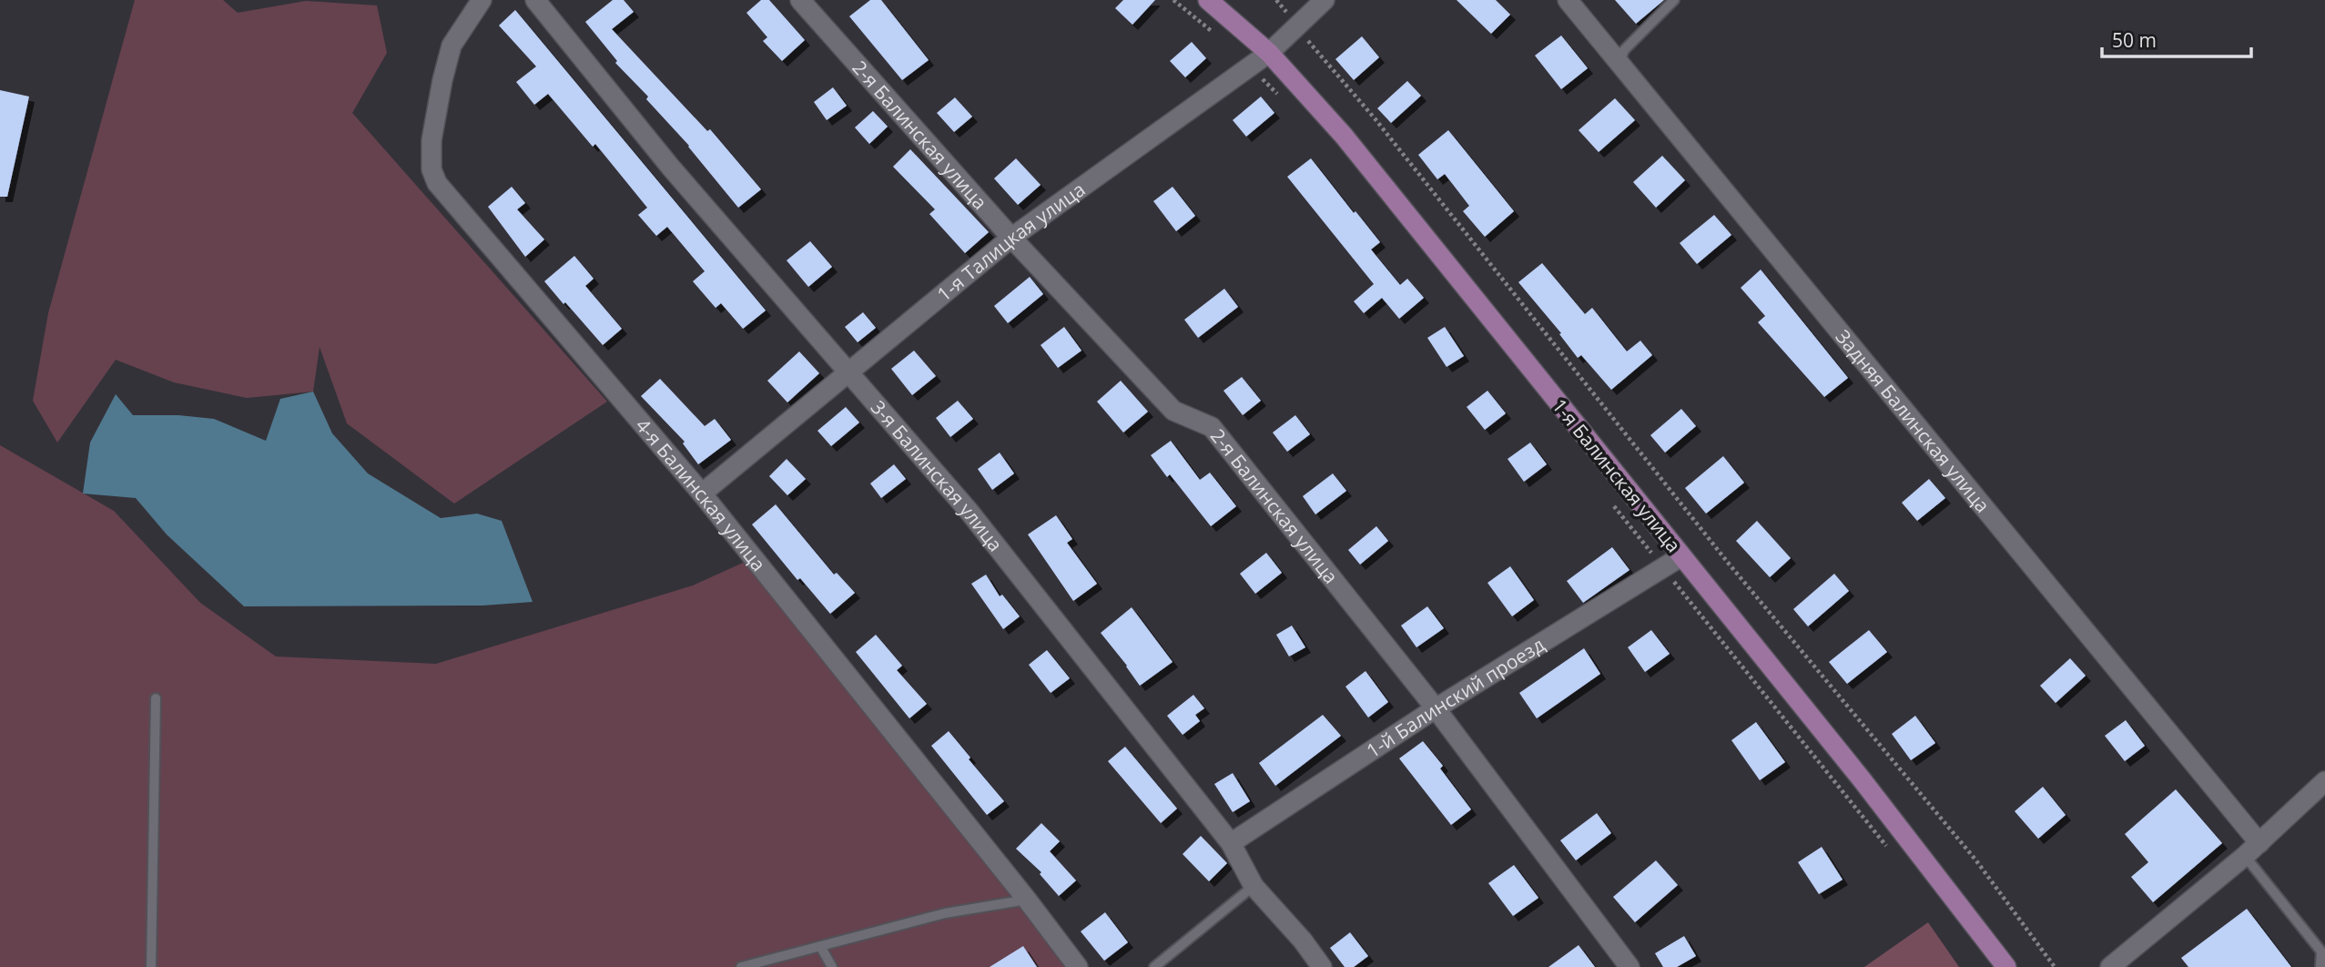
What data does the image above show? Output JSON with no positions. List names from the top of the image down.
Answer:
{
  "streets": {
    "main road": ["1-я Балинская улица"],
    "street": [
      "2-я Балинская улица",
      "1-я Талицкая улица",
      "Задняя Балинская улица",
      "3-я Балинская улица",
      "4-я Балинская улица",
      "1-й Балинский проезд"
    ]
  },
  "crossings": [
    ["2-я Балинская улица", "1-я Талицкая улица"],
    ["2-я Балинская улица", "1-й Балинский проезд"],
    ["1-я Талицкая улица", "1-я Балинская улица"],
    ["1-я Талицкая улица", "3-я Балинская улица"],
    ["1-я Талицкая улица", "4-я Балинская улица"],
    ["1-я Балинская улица", "1-й Балинский проезд"],
    ["3-я Балинская улица", "1-й Балинский проезд"]
  ],
  "scale_bar": "50 m"
}
